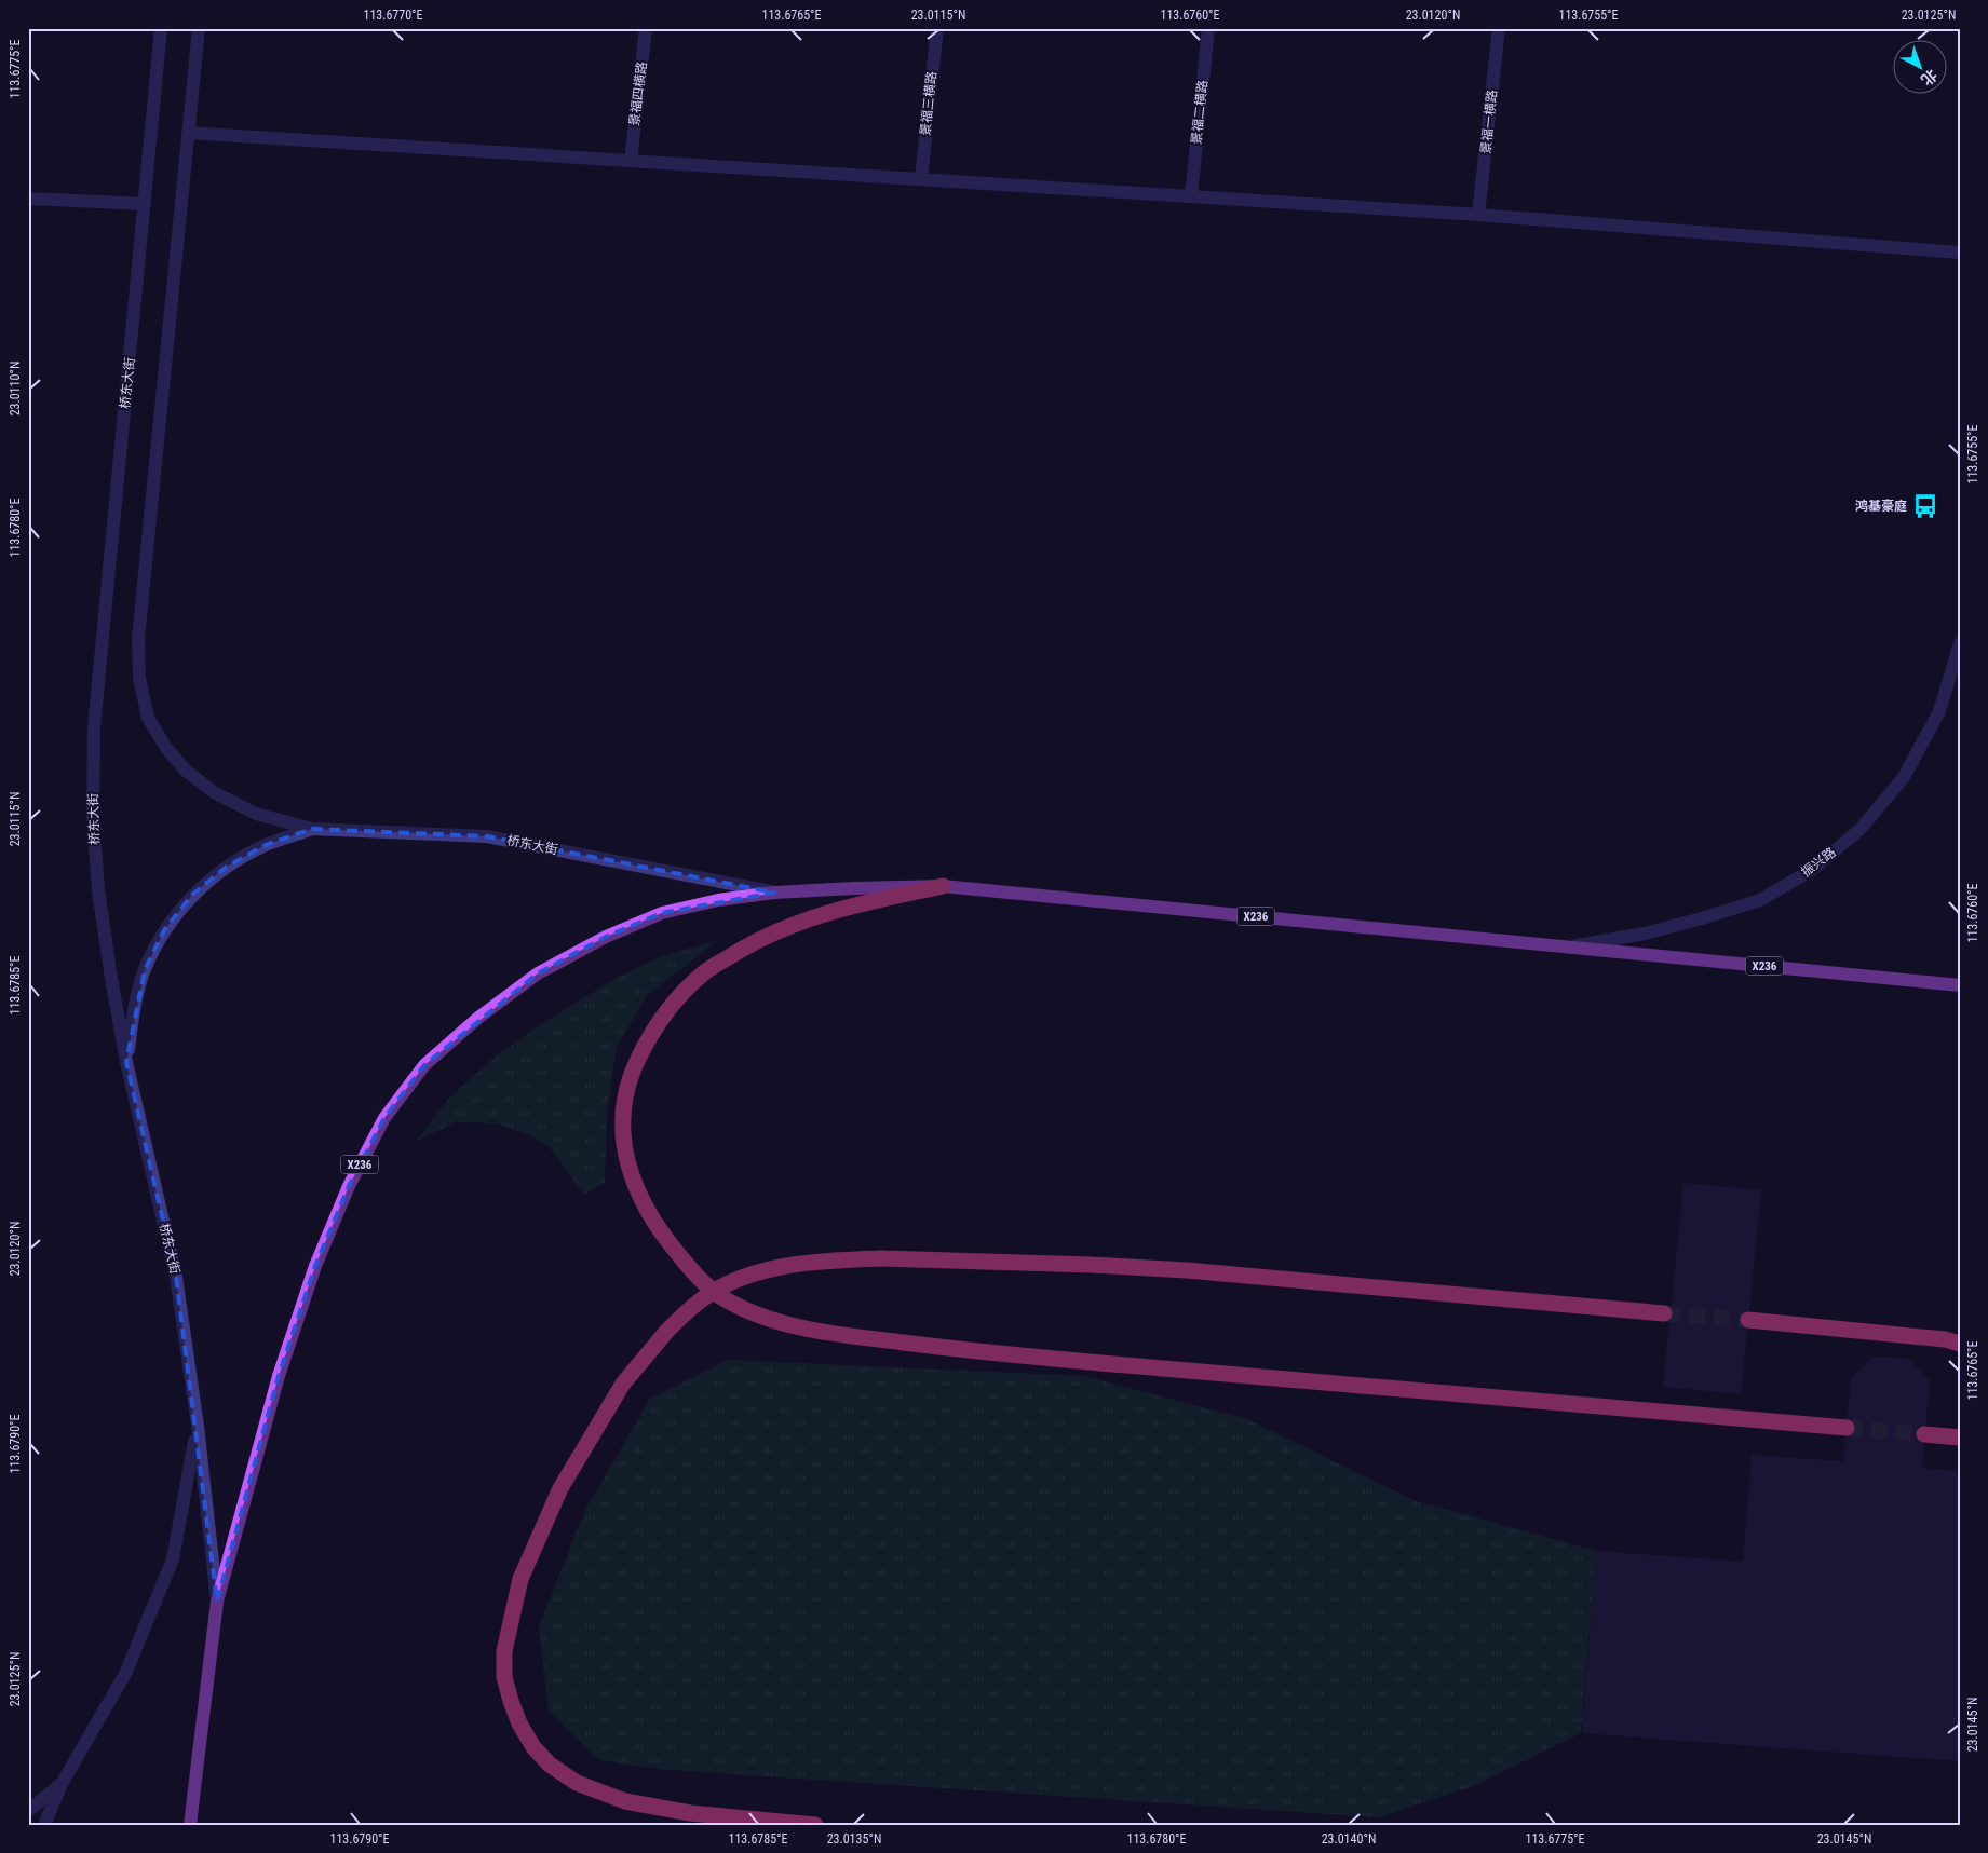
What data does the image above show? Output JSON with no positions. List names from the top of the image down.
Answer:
{
  "streets": {
    "main road": ["X236"],
    "street": [
      "景福四横路",
      "景福三横路",
      "景福二横路",
      "景福一横路",
      "桥东大街",
      "振兴路"
    ]
  },
  "crossings": [
    ["桥东大街", "X236"],
    ["振兴路", "X236"]
  ],
  "places": {
    "bus stop": ["鸿基豪庭"]
  },
  "north": "bottom right",
  "coordinates": [
    "113.6770°E",
    "113.6765°E",
    "23.0115°N",
    "113.6760°E",
    "23.0120°N",
    "113.6755°E",
    "23.0125°N",
    "113.6775°E",
    "23.0110°N",
    "113.6780°E",
    "113.6785°E",
    "113.6790°E",
    "23.0145°N",
    "23.0135°N",
    "23.0140°N"
  ]
}
